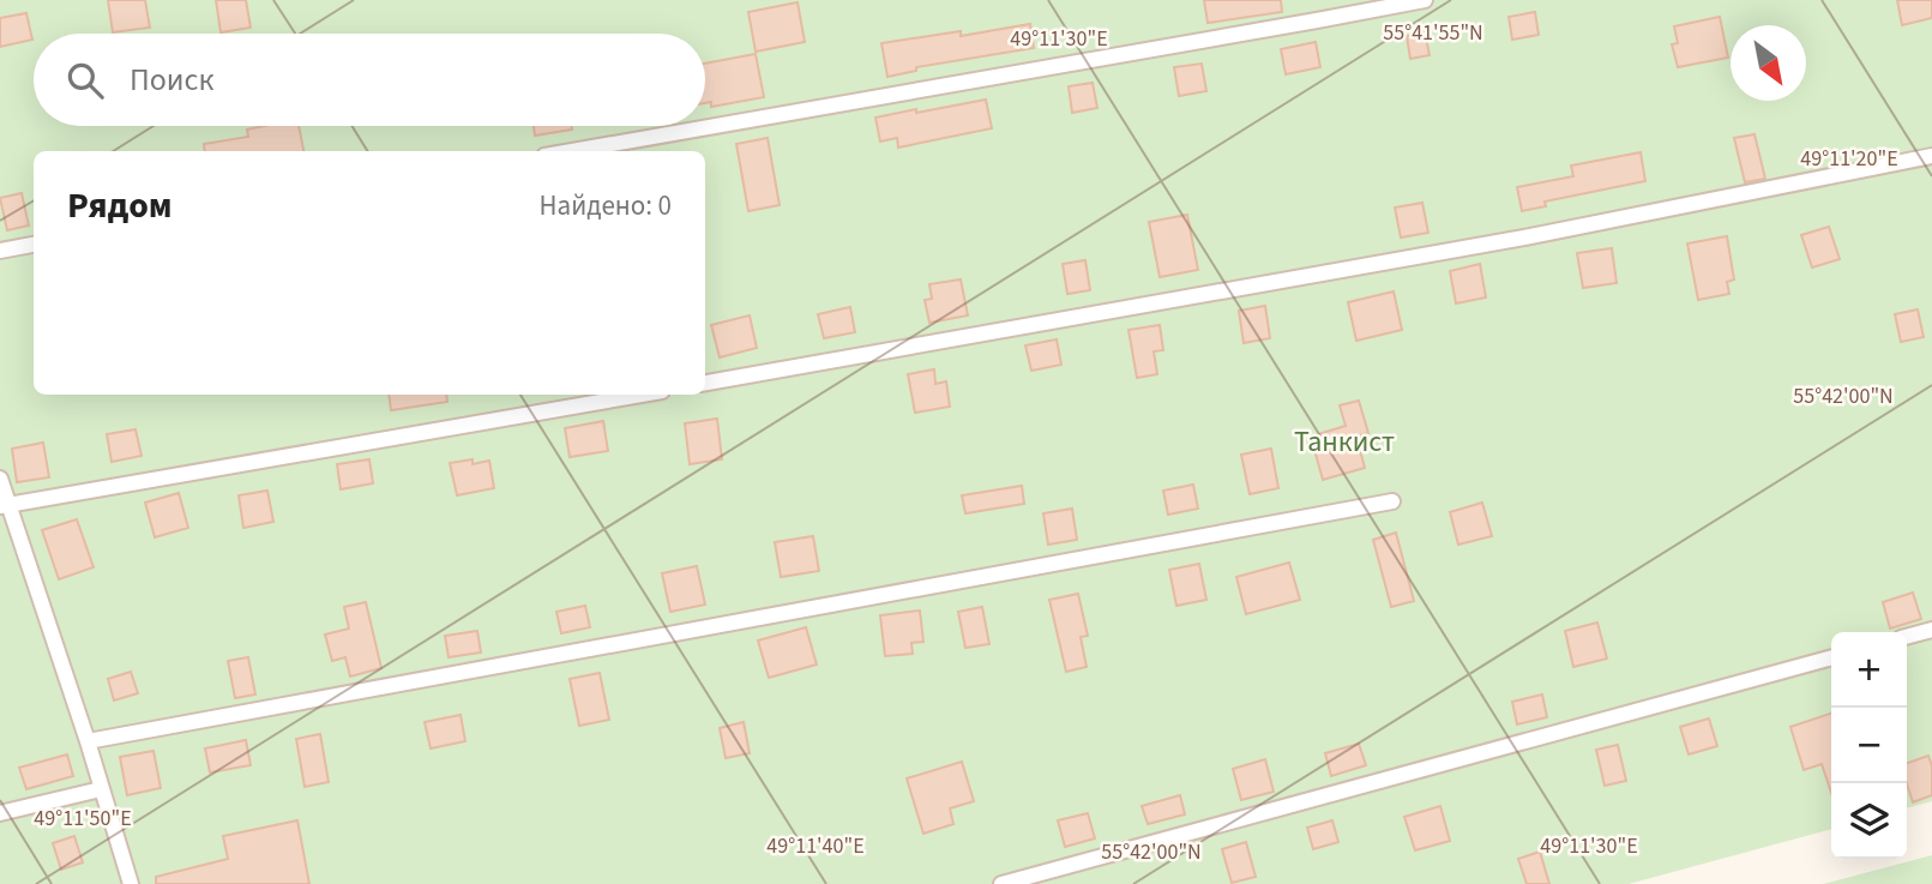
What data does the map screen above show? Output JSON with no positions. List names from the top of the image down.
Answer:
{
  "parks": ["Танкист"],
  "north": "bottom right",
  "page": {
    "search": "Поиск",
    "heading": ["Рядом", "Найдено: 0"],
    "map_buttons": ["+", "−"]
  },
  "coordinates": [
    "55°41'55\"N",
    "49°11'30\"E",
    "49°11'20\"E",
    "55°42'00\"N",
    "49°11'50\"E",
    "49°11'40\"E"
  ]
}
